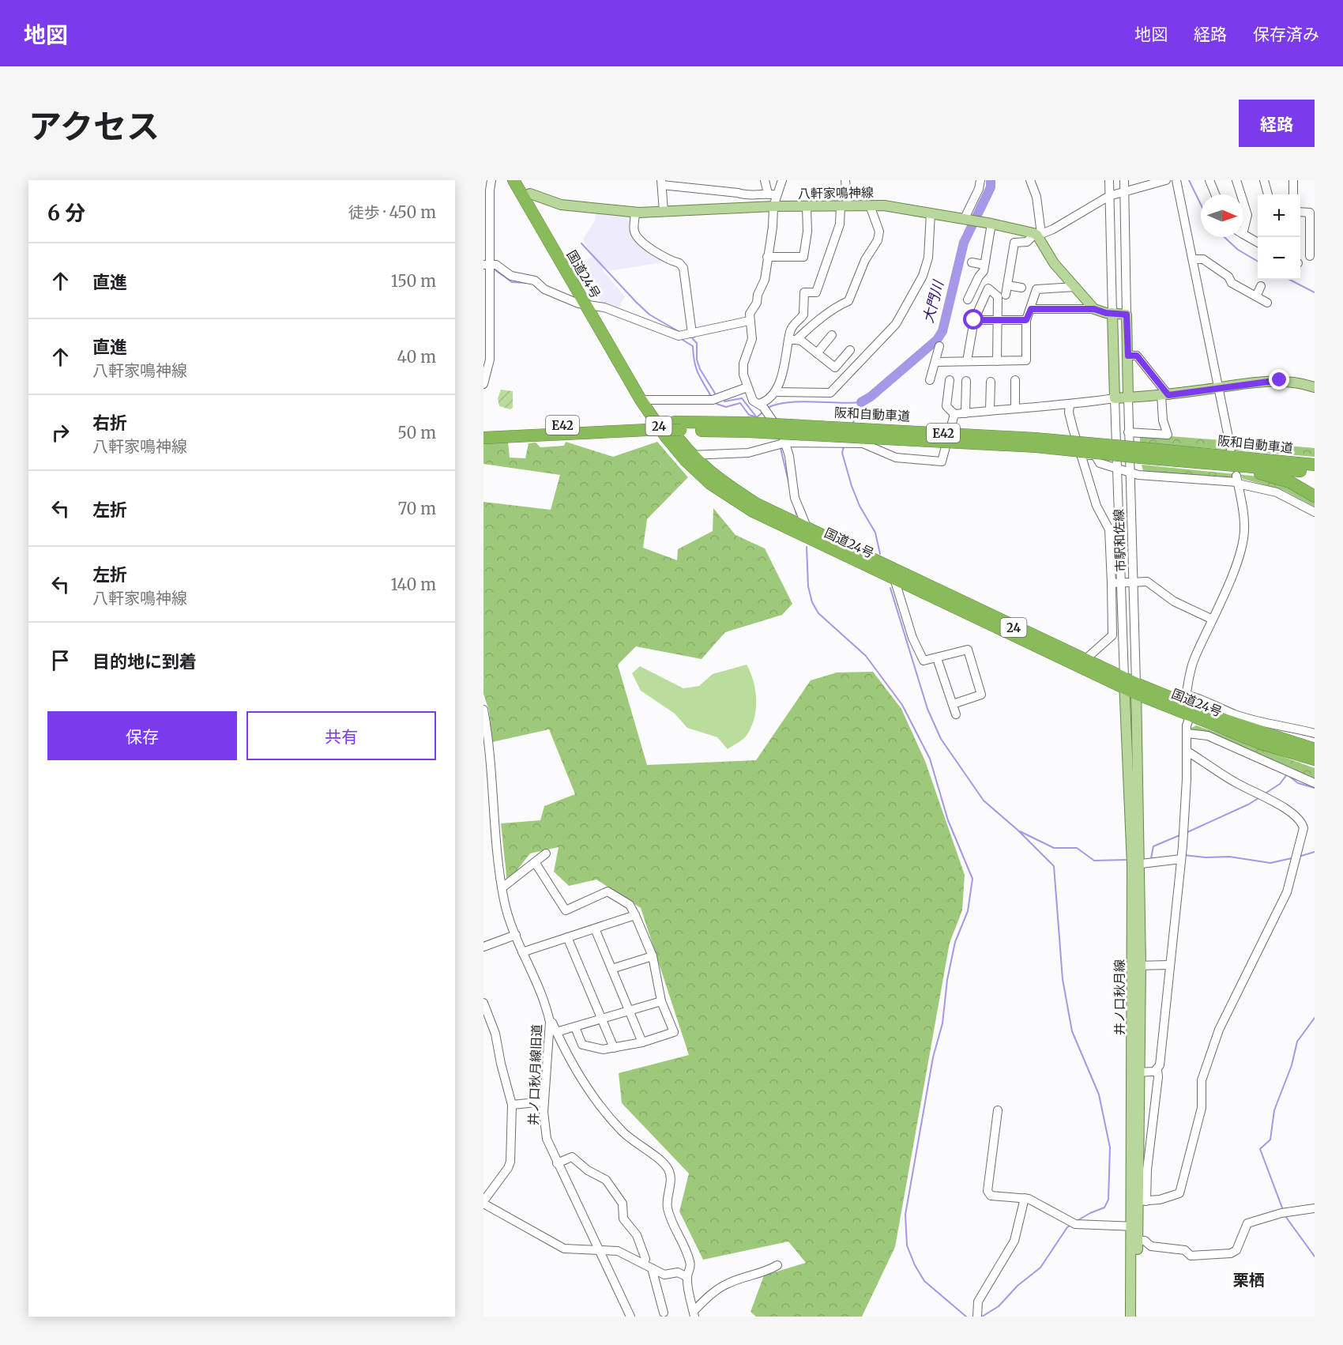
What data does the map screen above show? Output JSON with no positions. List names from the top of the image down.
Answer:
{
  "streets": {
    "highway": [
      "国道24号",
      "阪和自動車道",
      "E42",
      "24"
    ],
    "main road": ["八軒家鳴神線", "井ノ口秋月線"],
    "street": ["市駅和佐線", "井ノ口秋月線旧道"]
  },
  "crossings": [
    ["八軒家鳴神線", "国道24号"],
    ["国道24号", "市駅和佐線"],
    ["国道24号", "井ノ口秋月線"],
    ["市駅和佐線", "井ノ口秋月線"]
  ],
  "districts": ["栗栖"],
  "water": ["大門川"],
  "north": "right",
  "page": {
    "header": "地図",
    "nav": ["地図", "経路", "保存済み"],
    "title": "アクセス",
    "buttons": [
      "経路",
      ["保存", "共有"]
    ],
    "heading": ["6 分", "徒歩 · 450 m"],
    "map_buttons": ["+", "−"],
    "list": [
      ["直進", "150 m"],
      ["直進", "八軒家鳴神線", "40 m"],
      ["右折", "八軒家鳴神線", "50 m"],
      ["左折", "70 m"],
      ["左折", "八軒家鳴神線", "140 m"],
      "目的地に到着"
    ]
  }
}
